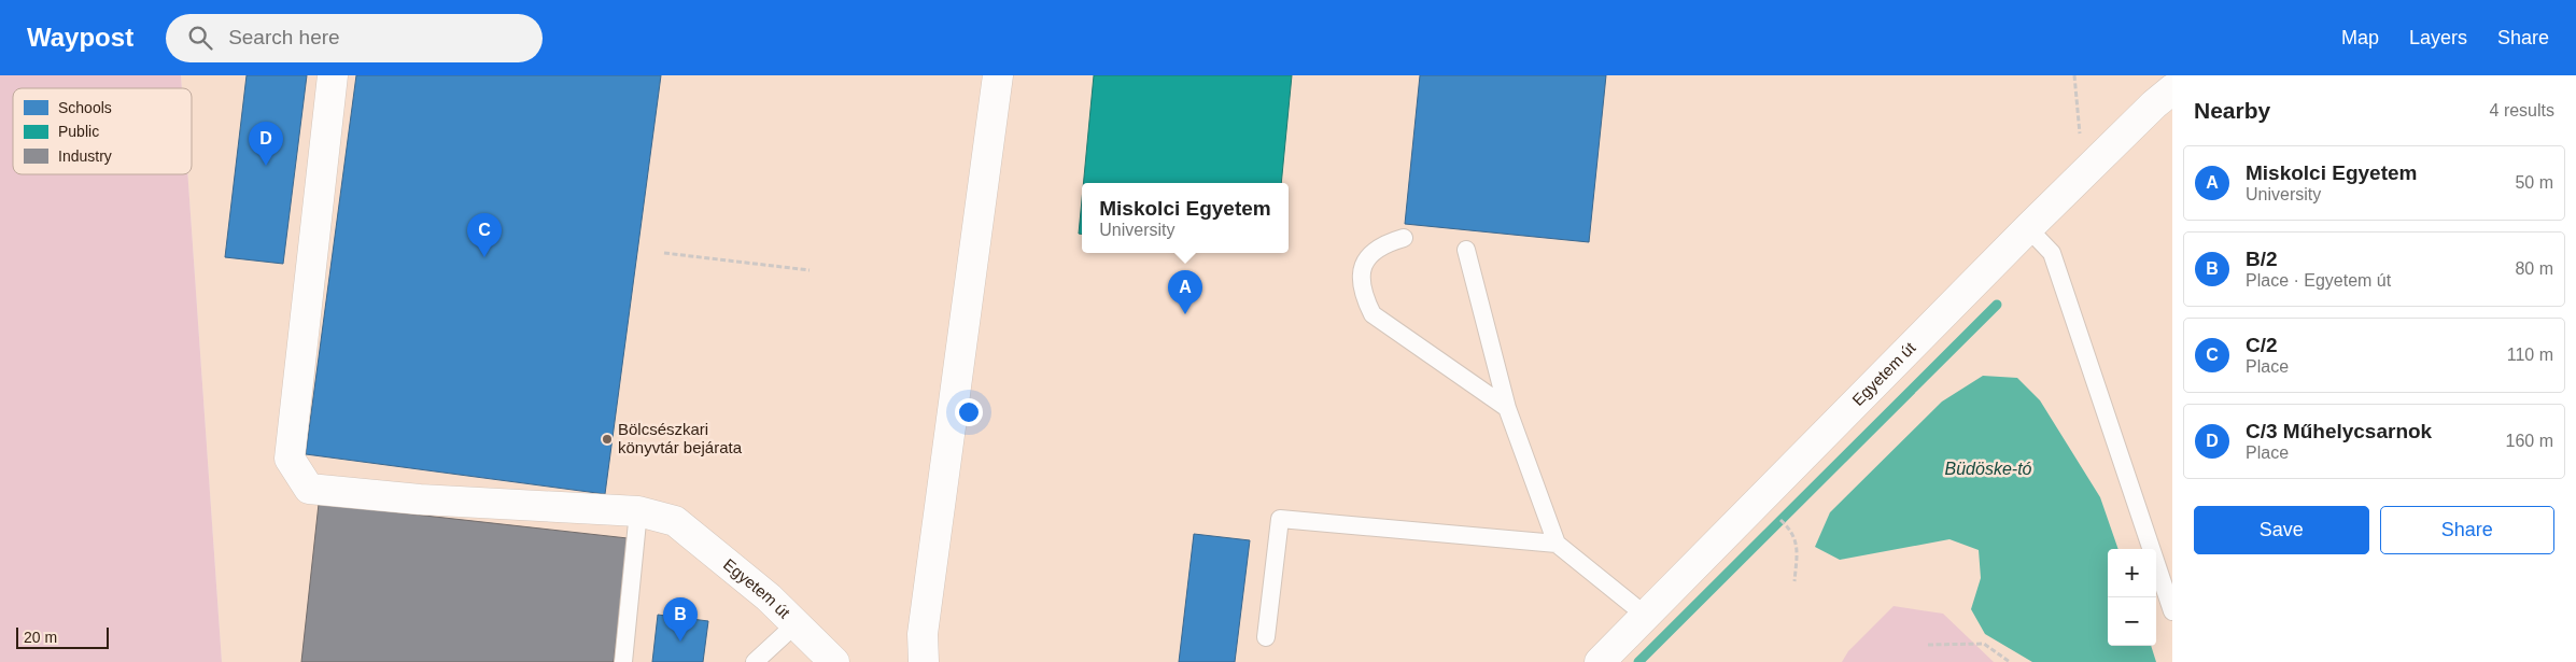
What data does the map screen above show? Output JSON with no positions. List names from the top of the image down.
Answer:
{
  "streets": {
    "street": ["Egyetem út"]
  },
  "water": ["Büdöske-tó"],
  "places": ["Bölcsészkari könyvtár bejárata"],
  "legend": ["Schools", "Public", "Industry"],
  "scale_bar": "20 m",
  "page": {
    "header": "Waypost",
    "search": "Search here",
    "nav": ["Map", "Layers", "Share"],
    "heading": ["Nearby", "4 results"],
    "pins": [
      "D",
      "C",
      "A",
      "B"
    ],
    "list": [
      {
        "mark": "A",
        "name": "Miskolci Egyetem",
        "note": "University",
        "value": "50 m"
      },
      {
        "mark": "B",
        "name": "B/2",
        "note": "Place · Egyetem út",
        "value": "80 m"
      },
      {
        "mark": "C",
        "name": "C/2",
        "note": "Place",
        "value": "110 m"
      },
      {
        "mark": "D",
        "name": "C/3 Műhelycsarnok",
        "note": "Place",
        "value": "160 m"
      }
    ],
    "popup": ["Miskolci Egyetem", "University"],
    "buttons": ["Save", "Share"],
    "map_buttons": ["+", "−"],
    "scale": "20 m"
  }
}
